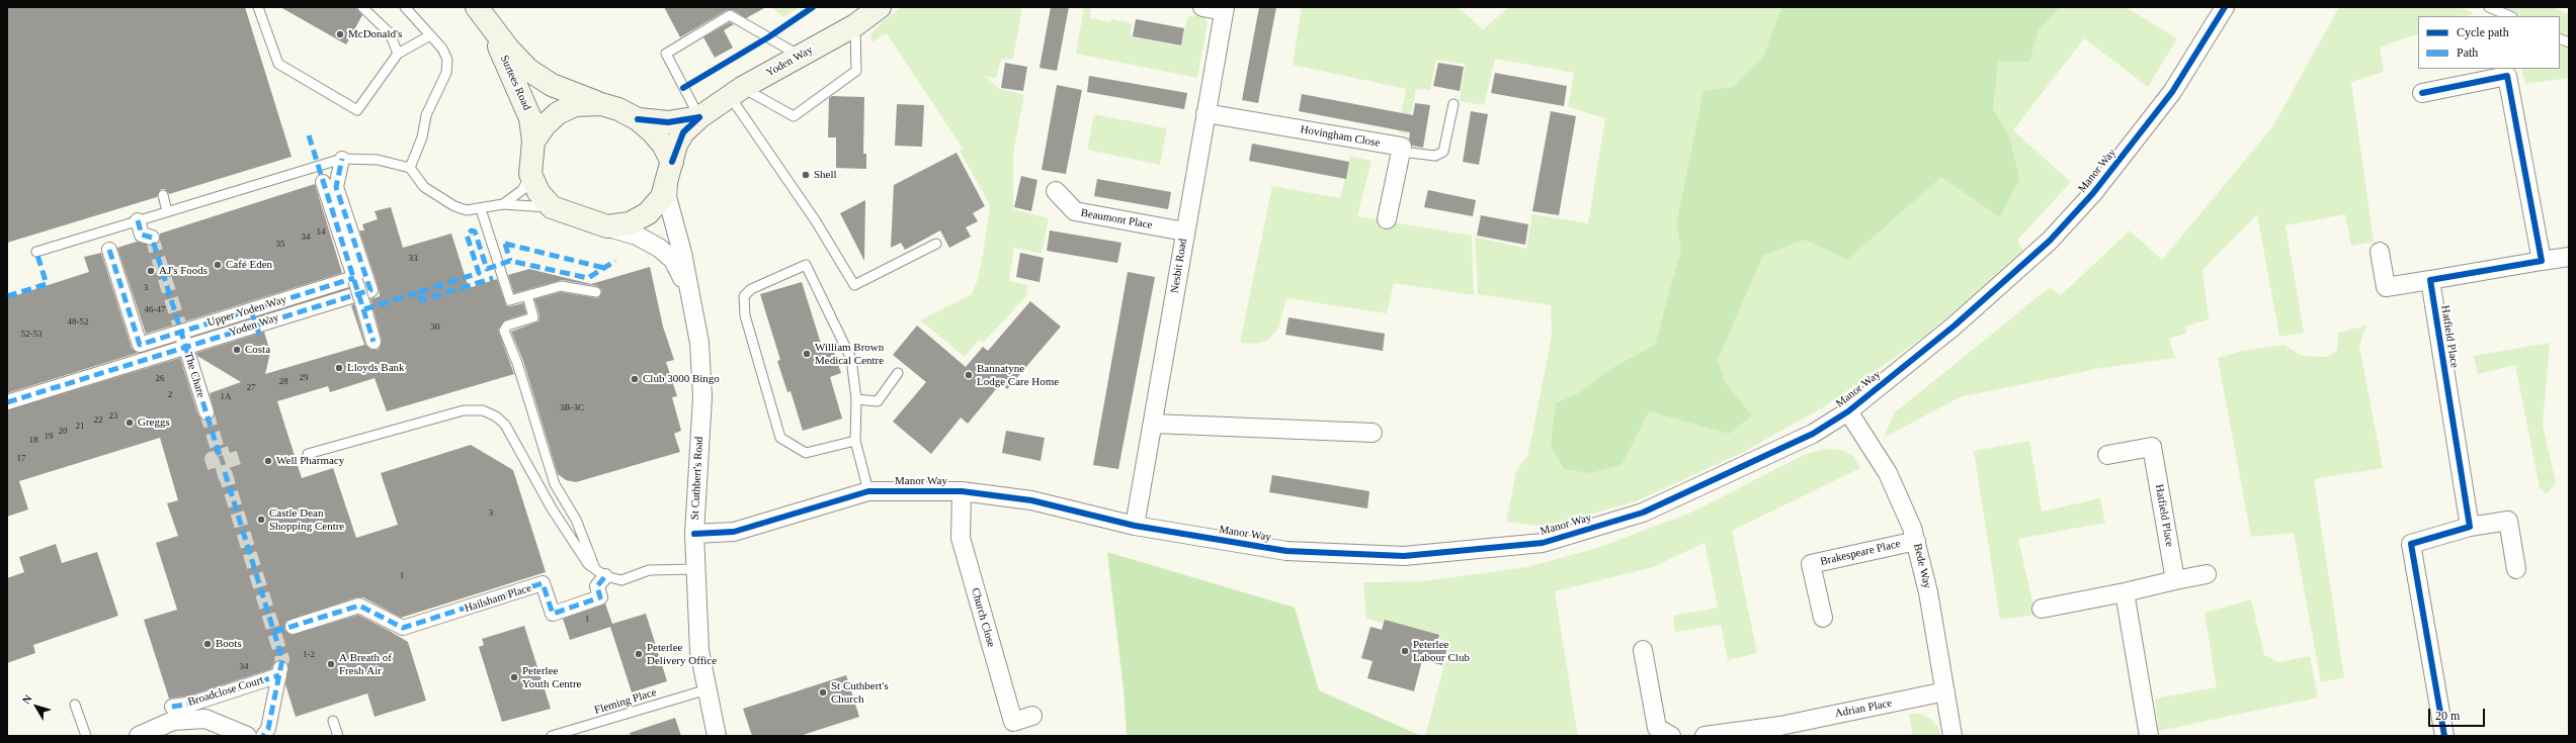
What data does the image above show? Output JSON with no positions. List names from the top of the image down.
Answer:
{
  "streets": {
    "main road": ["Yoden Way", "Surtees Road"],
    "street": [
      "Hovingham Close",
      "Manor Way",
      "Beaumont Place",
      "Nesbit Road",
      "Upper Yoden Way",
      "Hatfield Place",
      "The Chare",
      "St Cuthbert's Road",
      "Brakespeare Place",
      "Bede Way",
      "Hailsham Place",
      "Church Close",
      "Broadclose Court",
      "Adrian Place"
    ],
    "lane": ["Fleming Place"]
  },
  "crossings": [
    ["Yoden Way", "Surtees Road"],
    ["Yoden Way", "The Chare"],
    ["Yoden Way", "St Cuthbert's Road"],
    ["Surtees Road", "St Cuthbert's Road"],
    ["Hovingham Close", "Nesbit Road"],
    ["Manor Way", "Nesbit Road"],
    ["Manor Way", "St Cuthbert's Road"],
    ["Manor Way", "Bede Way"],
    ["Manor Way", "Church Close"],
    ["Beaumont Place", "Nesbit Road"],
    ["St Cuthbert's Road", "Fleming Place"],
    ["Brakespeare Place", "Bede Way"],
    ["Bede Way", "Adrian Place"]
  ],
  "places": [
    "McDonald's",
    "Shell",
    "Café Eden",
    "AJ's Foods",
    "Costa",
    "William Brown Medical Centre",
    "Lloyds Bank",
    "Bannatyne Lodge Care Home",
    "Club 3000 Bingo",
    "Greggs",
    "Well Pharmacy",
    "Castle Dean Shopping Centre",
    "Boots",
    "Peterlee Labour Club",
    "Peterlee Delivery Office",
    "A Breath of Fresh Air",
    "Peterlee Youth Centre",
    "St Cuthbert's Church"
  ],
  "house_numbers": [
    "14",
    "34",
    "35",
    "33",
    "3",
    "46-47",
    "48-52",
    "30",
    "52-53",
    "29",
    "26",
    "28",
    "27",
    "2",
    "1A",
    "3B-3C",
    "23",
    "22",
    "21",
    "20",
    "19",
    "18",
    "17",
    "3",
    "1",
    "1",
    "1-2",
    "34"
  ],
  "legend": ["Cycle path", "Path"],
  "scale_bar": "20 m",
  "north": "top left"
}
